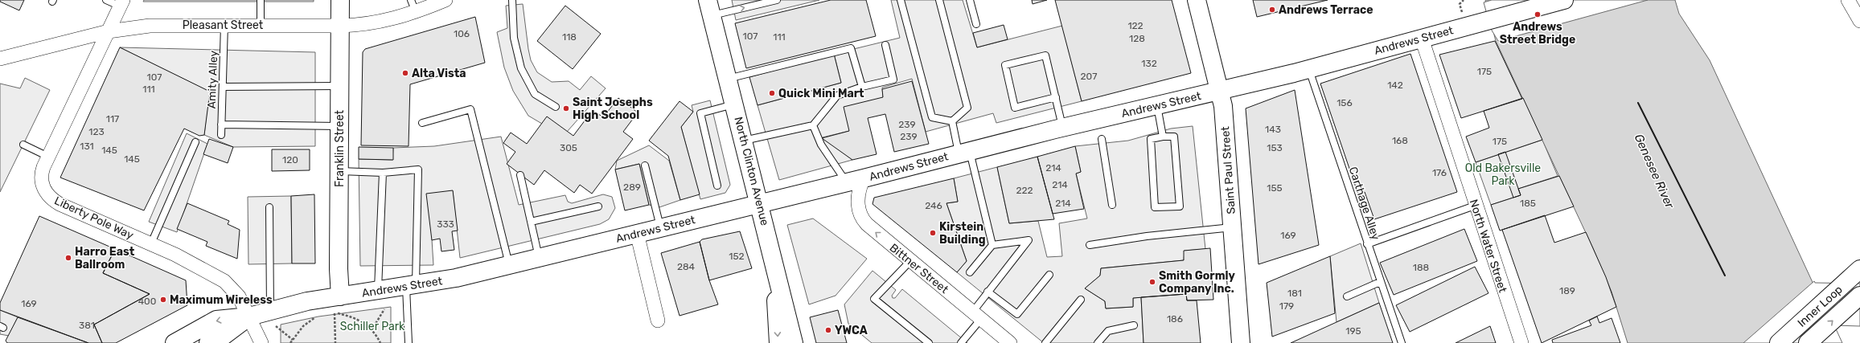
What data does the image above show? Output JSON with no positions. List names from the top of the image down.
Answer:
{
  "streets": {
    "main road": [
      "Andrews Street",
      "Franklin Street",
      "Saint Paul Street",
      "North Clinton Avenue",
      "Inner Loop"
    ],
    "street": [
      "Pleasant Street",
      "Liberty Pole Way",
      "North Water Street",
      "Bittner Street"
    ],
    "lane": ["Amity Alley", "Carthage Alley"]
  },
  "crossings": [
    ["Pleasant Street", "Amity Alley"],
    ["Pleasant Street", "Franklin Street"],
    ["Pleasant Street", "Liberty Pole Way"],
    ["Andrews Street", "Franklin Street"],
    ["Andrews Street", "Saint Paul Street"],
    ["Andrews Street", "North Clinton Avenue"],
    ["Andrews Street", "Carthage Alley"],
    ["Andrews Street", "Liberty Pole Way"],
    ["Andrews Street", "North Water Street"],
    ["Andrews Street", "Bittner Street"]
  ],
  "one_way": ["Bittner Street"],
  "water": ["Genesee River"],
  "parks": ["Old Bakersville Park", "Schiller Park"],
  "places": [
    "Andrews Terrace",
    "Andrews Street Bridge",
    "Alta Vista",
    "Quick Mini Mart",
    "Saint Josephs High School",
    "Kirstein Building",
    "Harro East Ballroom",
    "Smith Gormly Company Inc.",
    "Maximum Wireless",
    "YWCA"
  ],
  "house_numbers": [
    "122",
    "106",
    "107",
    "118",
    "111",
    "128",
    "132",
    "175",
    "207",
    "107",
    "142",
    "111",
    "156",
    "117",
    "239",
    "143",
    "123",
    "239",
    "168",
    "175",
    "131",
    "305",
    "153",
    "145",
    "145",
    "120",
    "214",
    "176",
    "214",
    "289",
    "155",
    "222",
    "214",
    "185",
    "246",
    "333",
    "169",
    "152",
    "284",
    "188",
    "189",
    "181",
    "400",
    "169",
    "179",
    "186",
    "381",
    "195"
  ]
}
